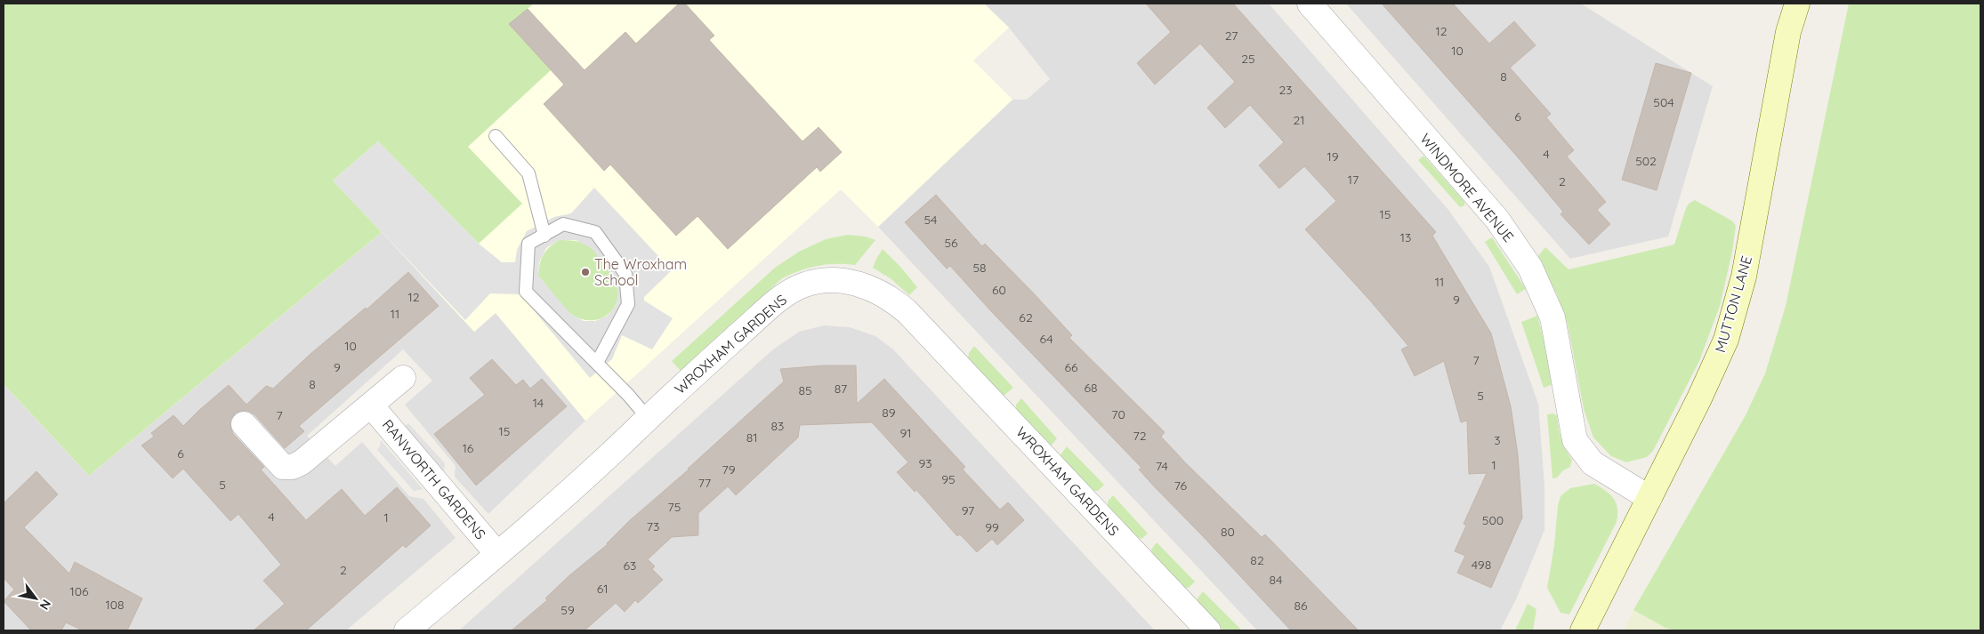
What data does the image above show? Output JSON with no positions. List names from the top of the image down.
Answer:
{
  "streets": {
    "main road": ["MUTTON LANE"],
    "street": ["WINDMORE AVENUE", "WROXHAM GARDENS", "RANWORTH GARDENS"]
  },
  "crossings": [
    ["WINDMORE AVENUE", "MUTTON LANE"],
    ["WROXHAM GARDENS", "RANWORTH GARDENS"]
  ],
  "places": ["The Wroxham School"],
  "house_numbers": [
    "12",
    "27",
    "10",
    "25",
    "8",
    "23",
    "504",
    "6",
    "21",
    "4",
    "19",
    "502",
    "17",
    "2",
    "15",
    "54",
    "13",
    "56",
    "58",
    "11",
    "60",
    "12",
    "9",
    "11",
    "62",
    "64",
    "10",
    "7",
    "9",
    "66",
    "8",
    "68",
    "87",
    "85",
    "5",
    "14",
    "89",
    "70",
    "7",
    "83",
    "15",
    "91",
    "72",
    "81",
    "3",
    "16",
    "6",
    "93",
    "1",
    "74",
    "79",
    "95",
    "77",
    "5",
    "76",
    "75",
    "97",
    "4",
    "1",
    "500",
    "73",
    "99",
    "80",
    "82",
    "498",
    "63",
    "2",
    "84",
    "61",
    "106",
    "108",
    "86",
    "59"
  ],
  "north": "bottom right"
}
